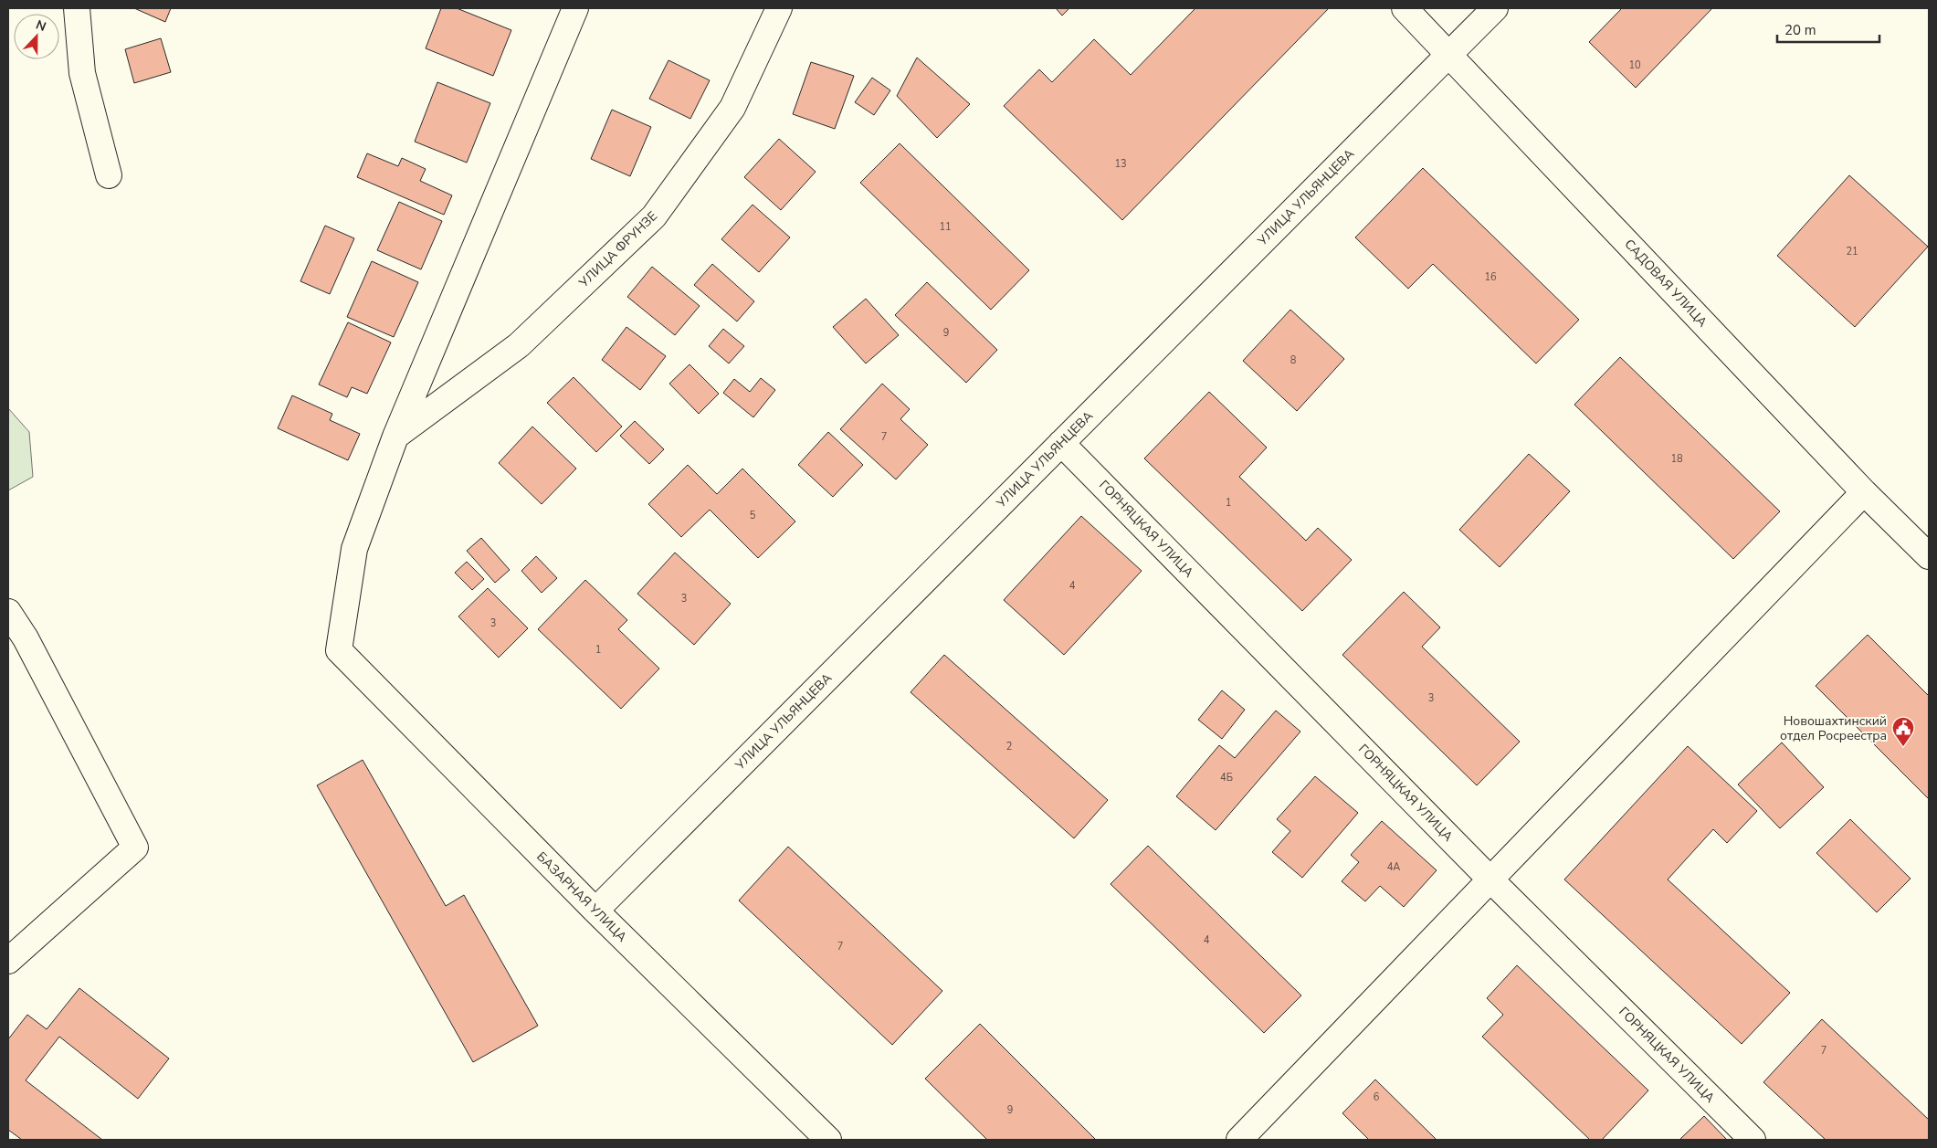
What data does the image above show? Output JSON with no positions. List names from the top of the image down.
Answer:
{
  "streets": {
    "street": [
      "УЛИЦА УЛЬЯНЦЕВА",
      "УЛИЦА ФРУНЗЕ",
      "САДОВАЯ УЛИЦА",
      "ГОРНЯЦКАЯ УЛИЦА",
      "БАЗАРНАЯ УЛИЦА"
    ]
  },
  "crossings": [
    ["УЛИЦА УЛЬЯНЦЕВА", "САДОВАЯ УЛИЦА"],
    ["УЛИЦА УЛЬЯНЦЕВА", "ГОРНЯЦКАЯ УЛИЦА"],
    ["УЛИЦА УЛЬЯНЦЕВА", "БАЗАРНАЯ УЛИЦА"],
    ["УЛИЦА ФРУНЗЕ", "БАЗАРНАЯ УЛИЦА"]
  ],
  "places": {
    "public building": ["Новошахтинский отдел Росреестра"]
  },
  "house_numbers": [
    "10",
    "13",
    "11",
    "21",
    "16",
    "9",
    "8",
    "7",
    "18",
    "1",
    "5",
    "4",
    "3",
    "3",
    "1",
    "3",
    "2",
    "4Б",
    "4А",
    "4",
    "7",
    "7",
    "6",
    "9"
  ],
  "scale_bar": "20 m",
  "north": "top"
}
